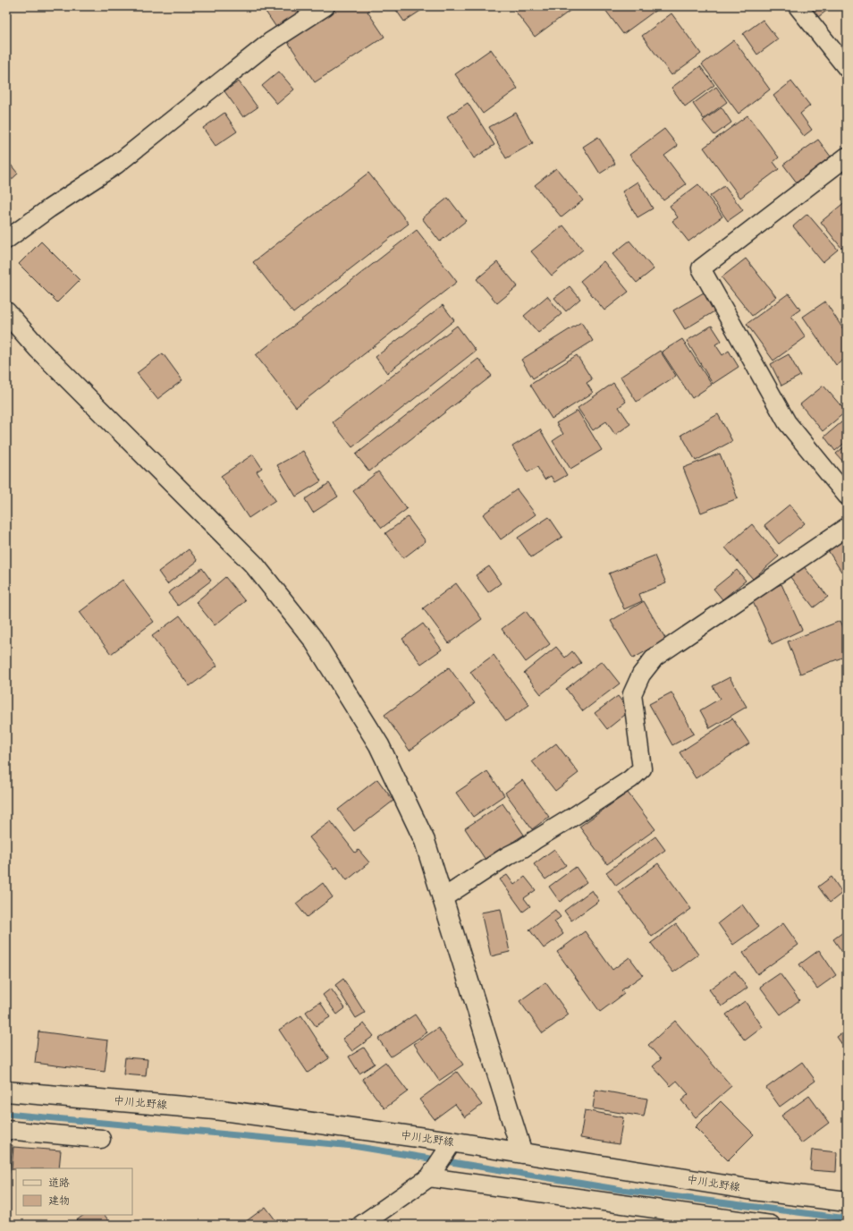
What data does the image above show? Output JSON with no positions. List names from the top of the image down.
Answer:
{
  "streets": {
    "street": ["中川北野線"]
  },
  "legend": ["道路", "建物"]
}
